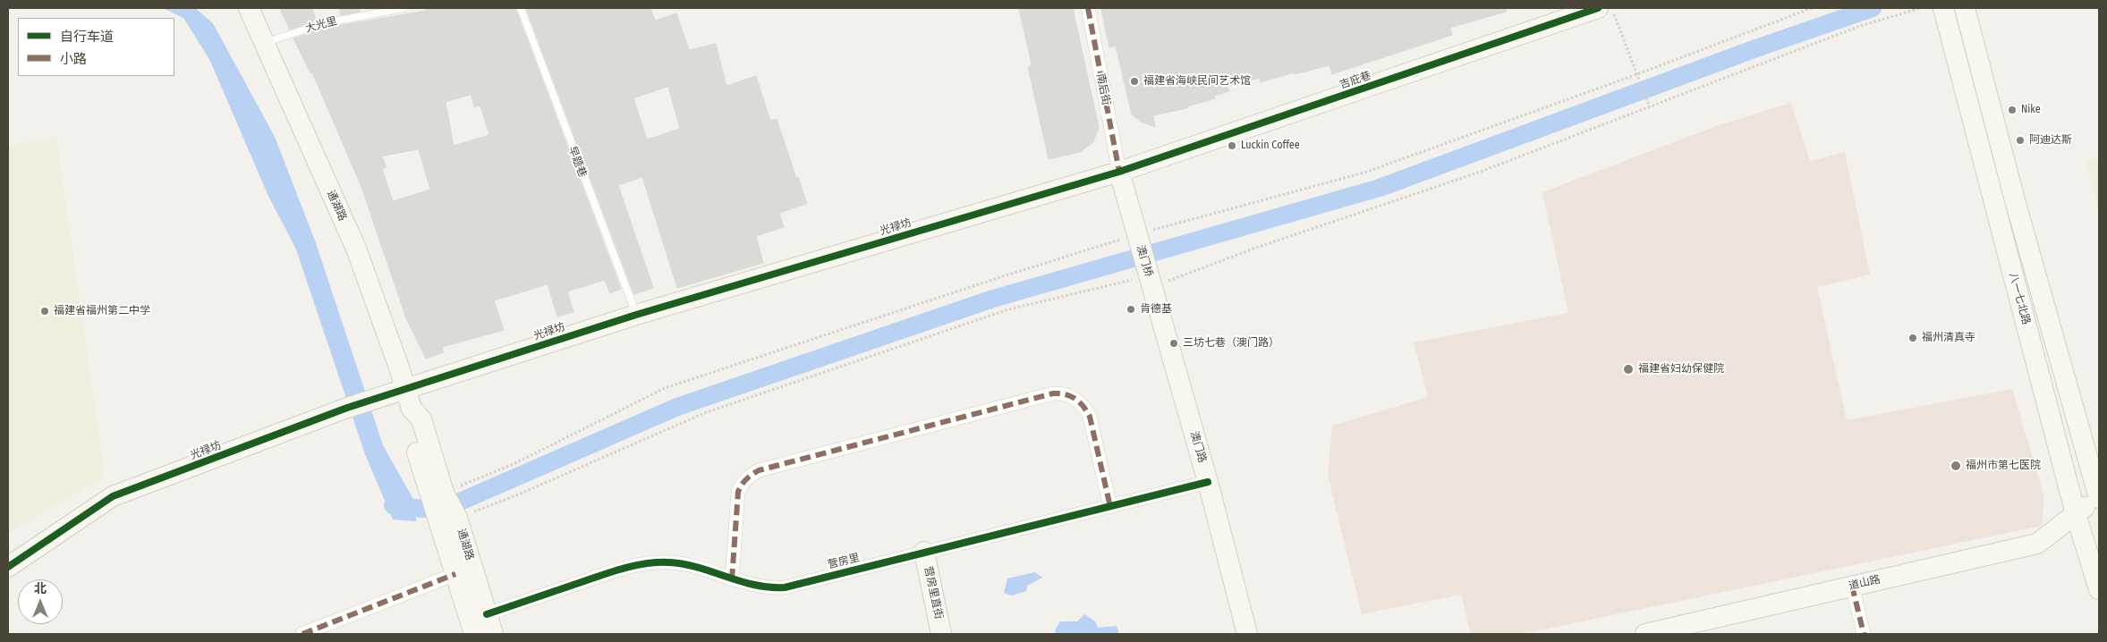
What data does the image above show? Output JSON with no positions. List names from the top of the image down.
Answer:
{
  "streets": {
    "street": [
      "吉庇巷",
      "南后街",
      "通湖路",
      "光禄坊",
      "澳门桥",
      "八一七北路",
      "澳门路",
      "营房里",
      "道山路",
      "营房里直街"
    ],
    "lane": ["大光里", "早题巷"]
  },
  "crossings": [
    ["大光里", "通湖路"],
    ["吉庇巷", "南后街"],
    ["吉庇巷", "光禄坊"],
    ["南后街", "光禄坊"],
    ["早题巷", "光禄坊"],
    ["通湖路", "光禄坊"],
    ["通湖路", "营房里"],
    ["澳门桥", "澳门路"],
    ["八一七北路", "道山路"],
    ["澳门路", "营房里"],
    ["营房里", "营房里直街"]
  ],
  "places": [
    "福建省海峡民间艺术馆",
    "Nike",
    "阿迪达斯",
    "Luckin Coffee",
    "肯德基",
    "福建省福州第二中学",
    "福州清真寺",
    "三坊七巷（澳门路）",
    "福建省妇幼保健院",
    "福州市第七医院"
  ],
  "legend": ["自行车道", "小路"],
  "north": "top"
}
